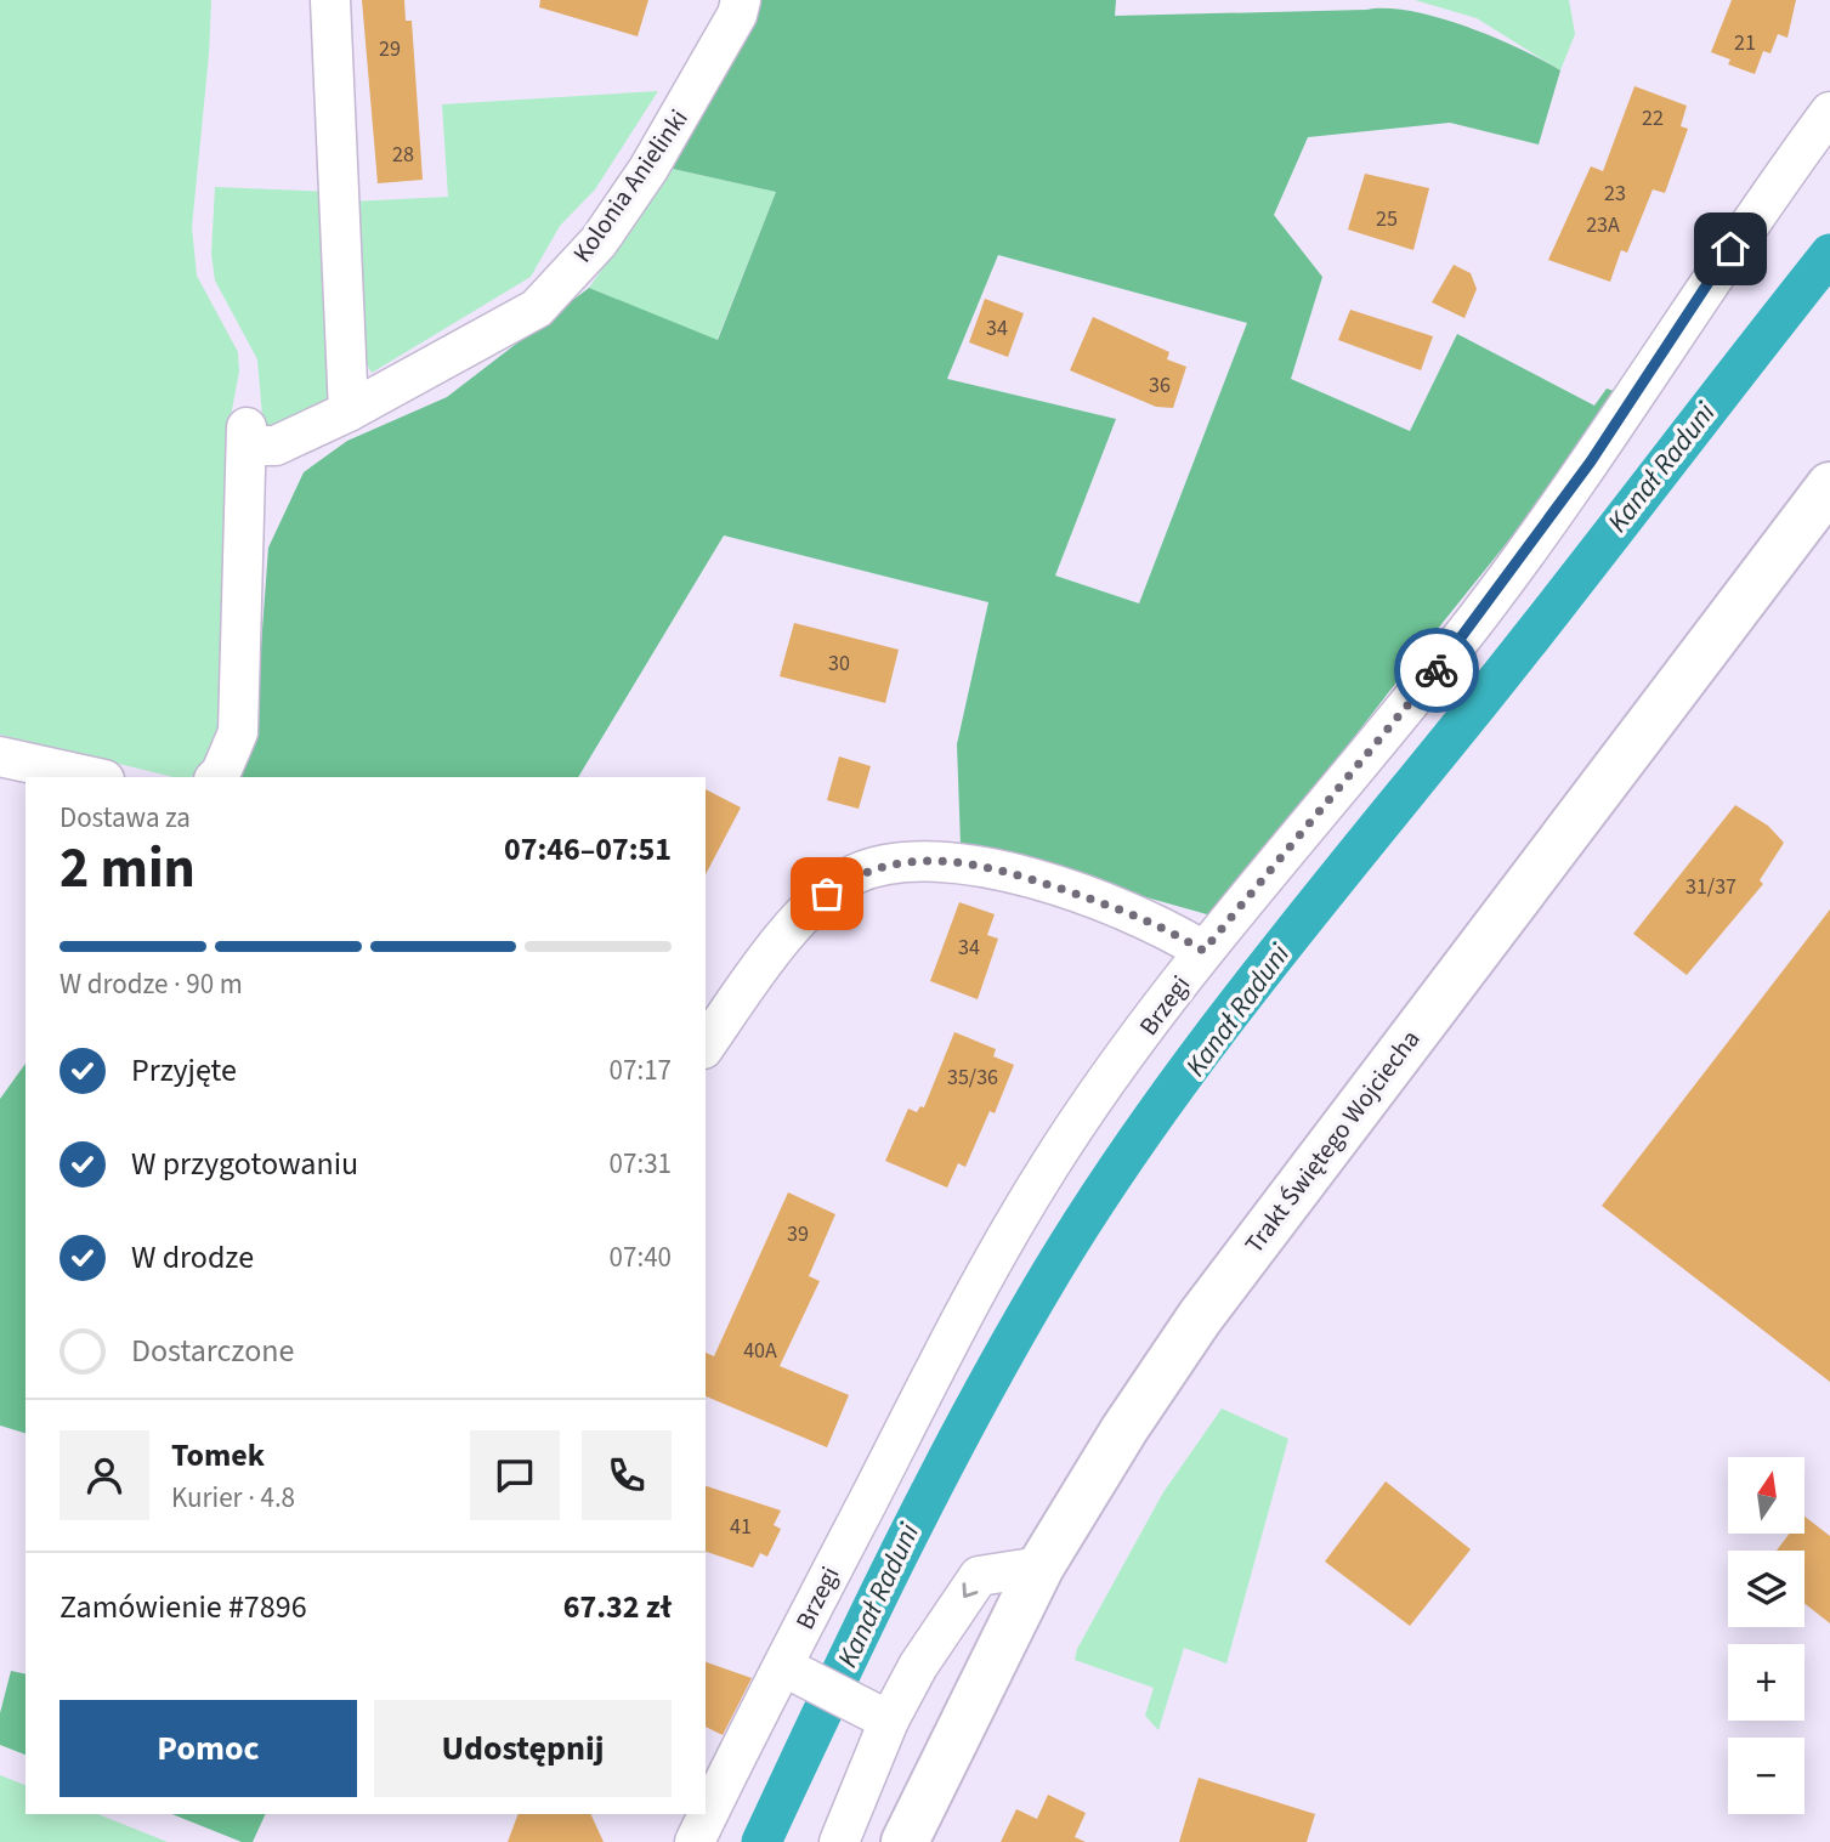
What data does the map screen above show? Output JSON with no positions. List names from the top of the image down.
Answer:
{
  "streets": {
    "main road": ["Trakt Świętego Wojciecha"],
    "street": ["Kolonia Anielinki", "Brzegi"]
  },
  "water": ["Kanał Raduni"],
  "house_numbers": [
    "21",
    "29",
    "22",
    "28",
    "23",
    "25",
    "23A",
    "34",
    "36",
    "30",
    "31/37",
    "34",
    "35/36",
    "39",
    "40A",
    "41"
  ],
  "north": "top",
  "page": {
    "heading": ["2 min", "Dostawa za", "07:46–07:51"],
    "panel": [
      "Tomek",
      "Kurier · 4.8",
      "Zamówienie #7896",
      "67.32 zł"
    ],
    "bar": "W drodze · 90 m",
    "list": [
      ["Przyjęte", "07:17"],
      ["W przygotowaniu", "07:31"],
      ["W drodze", "07:40"],
      "Dostarczone"
    ],
    "map_buttons": ["+", "−"],
    "buttons": ["Pomoc", "Udostępnij"]
  }
}
